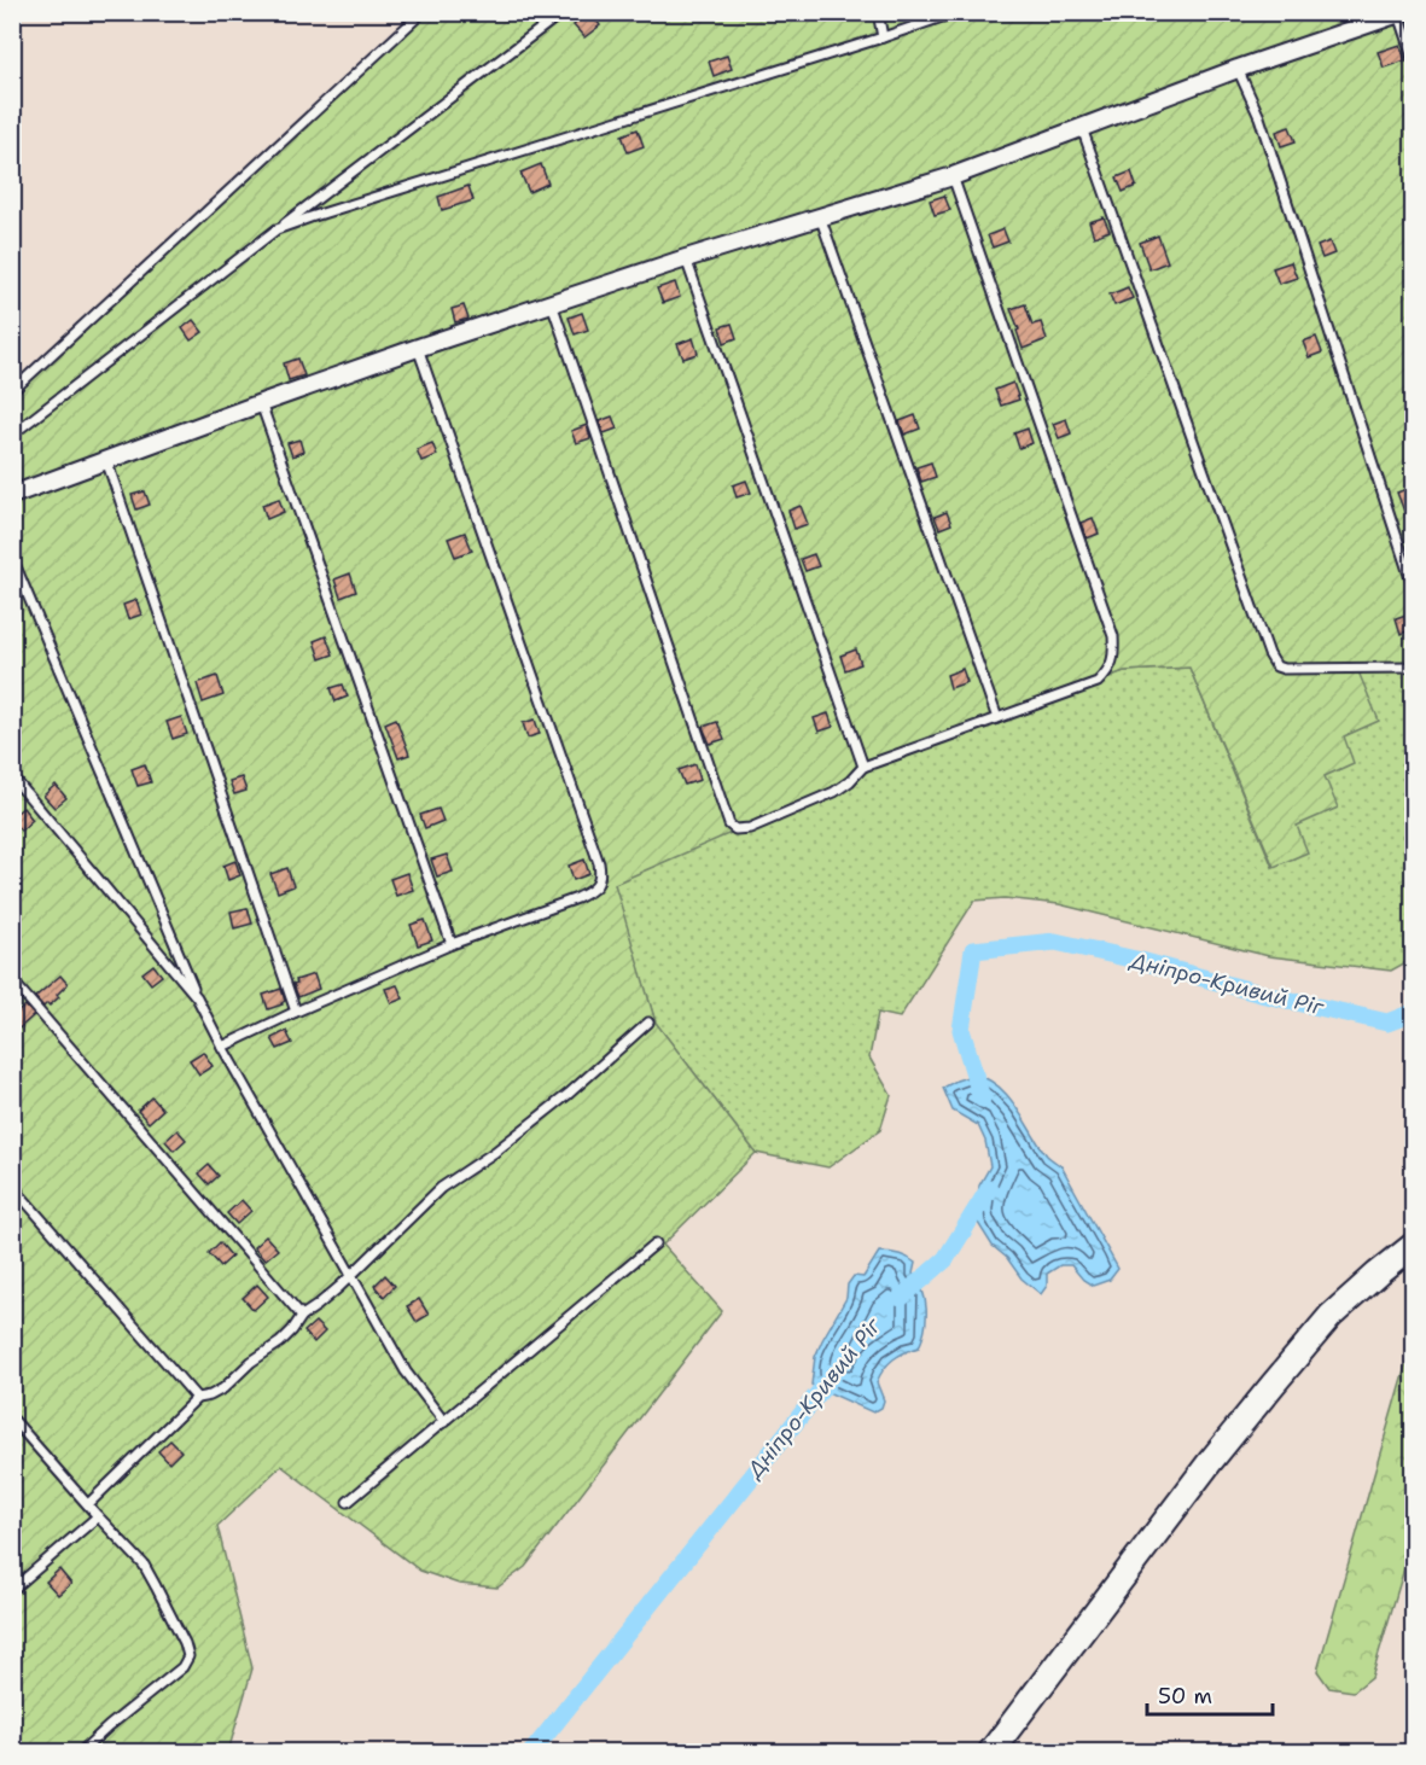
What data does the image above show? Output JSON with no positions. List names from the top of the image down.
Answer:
{
  "water": ["Дніпро-Кривий Ріг"],
  "scale_bar": "50 m"
}
